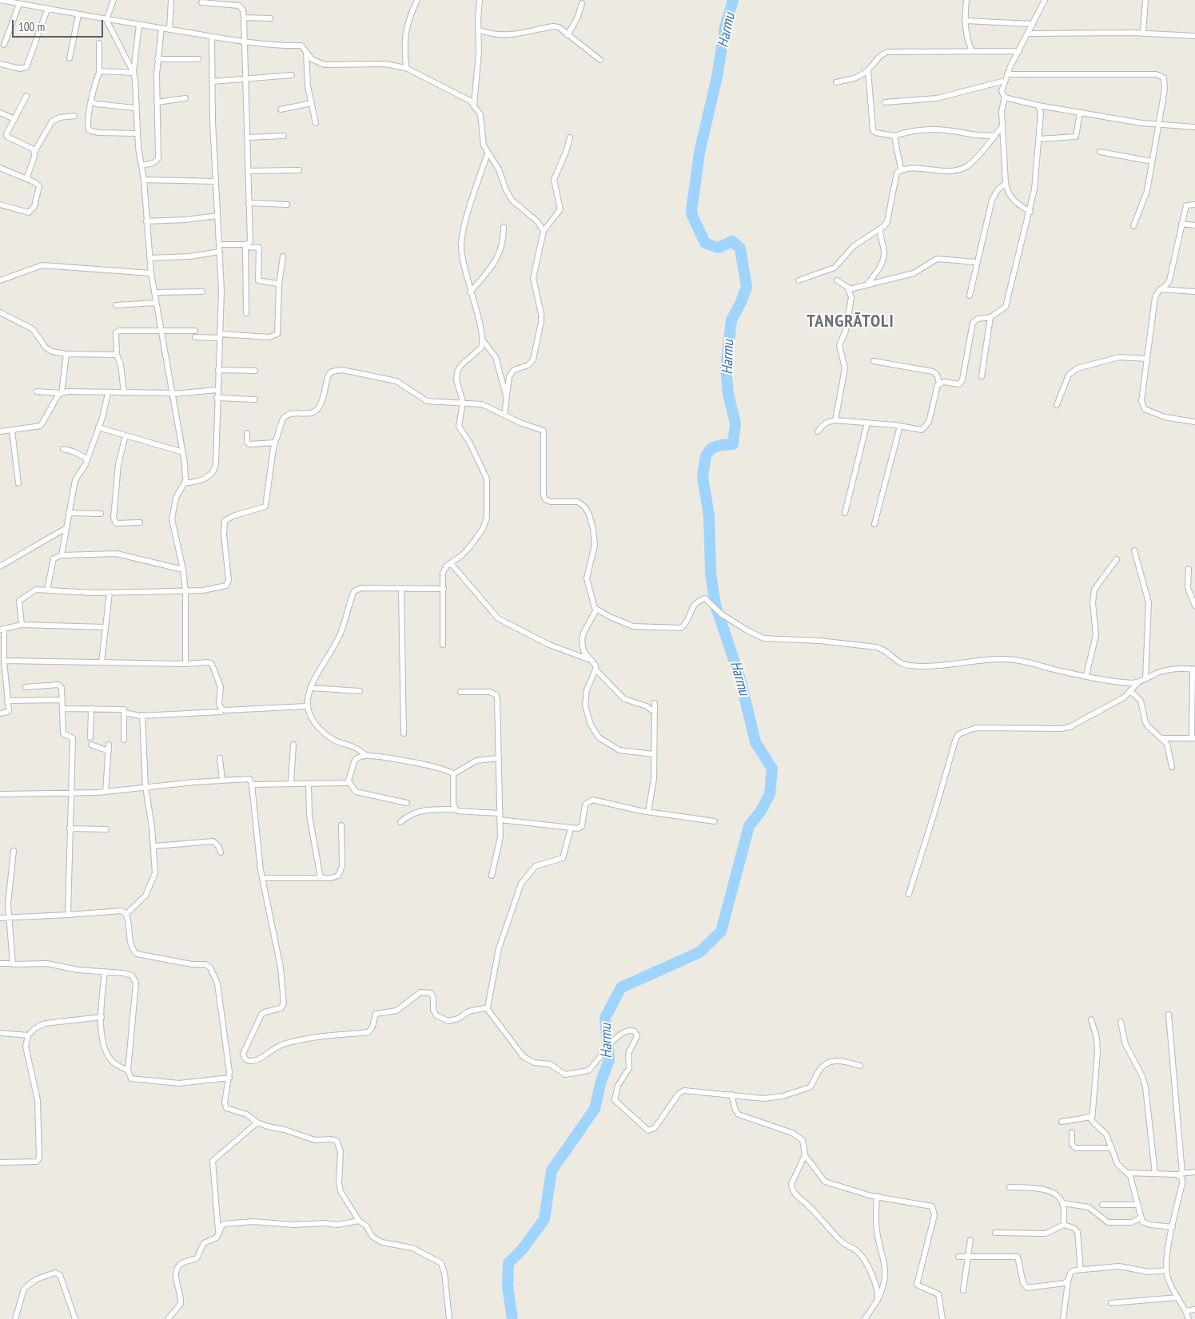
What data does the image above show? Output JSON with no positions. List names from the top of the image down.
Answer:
{
  "districts": ["TANGRĀTOLI"],
  "water": ["Harmu"],
  "scale_bar": "100 m"
}
